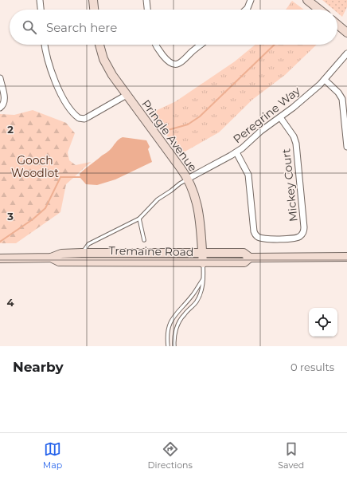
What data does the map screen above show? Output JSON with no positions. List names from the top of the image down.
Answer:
{
  "streets": {
    "main road": ["Pringle Avenue", "Tremaine Road"],
    "street": ["Peregrine Way", "Mickey Court"]
  },
  "crossings": [
    ["Peregrine Way", "Pringle Avenue"],
    ["Peregrine Way", "Mickey Court"],
    ["Pringle Avenue", "Tremaine Road"]
  ],
  "parks": ["Gooch Woodlot"],
  "page": {
    "search": "Search here",
    "heading": ["Nearby", "0 results"],
    "nav": ["Map", "Directions", "Saved"]
  },
  "grid": {
    "rows": ["2", "3", "4"]
  }
}
